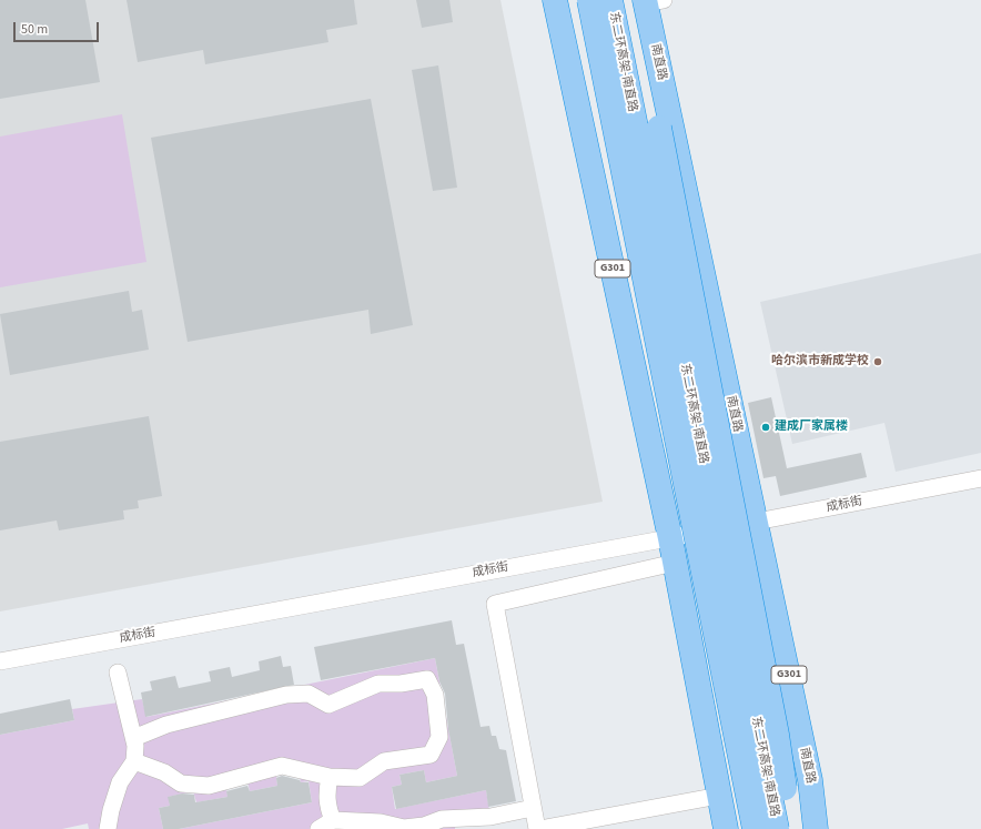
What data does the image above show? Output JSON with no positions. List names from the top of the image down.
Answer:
{
  "streets": {
    "highway": ["东二环高架-南直路", "南直路", "G301"],
    "street": ["成标街"]
  },
  "crossings": [
    ["南直路", "成标街"],
    ["G301", "成标街"]
  ],
  "places": ["哈尔滨市新成学校", "建成厂家属楼"],
  "scale_bar": "50 m"
}
